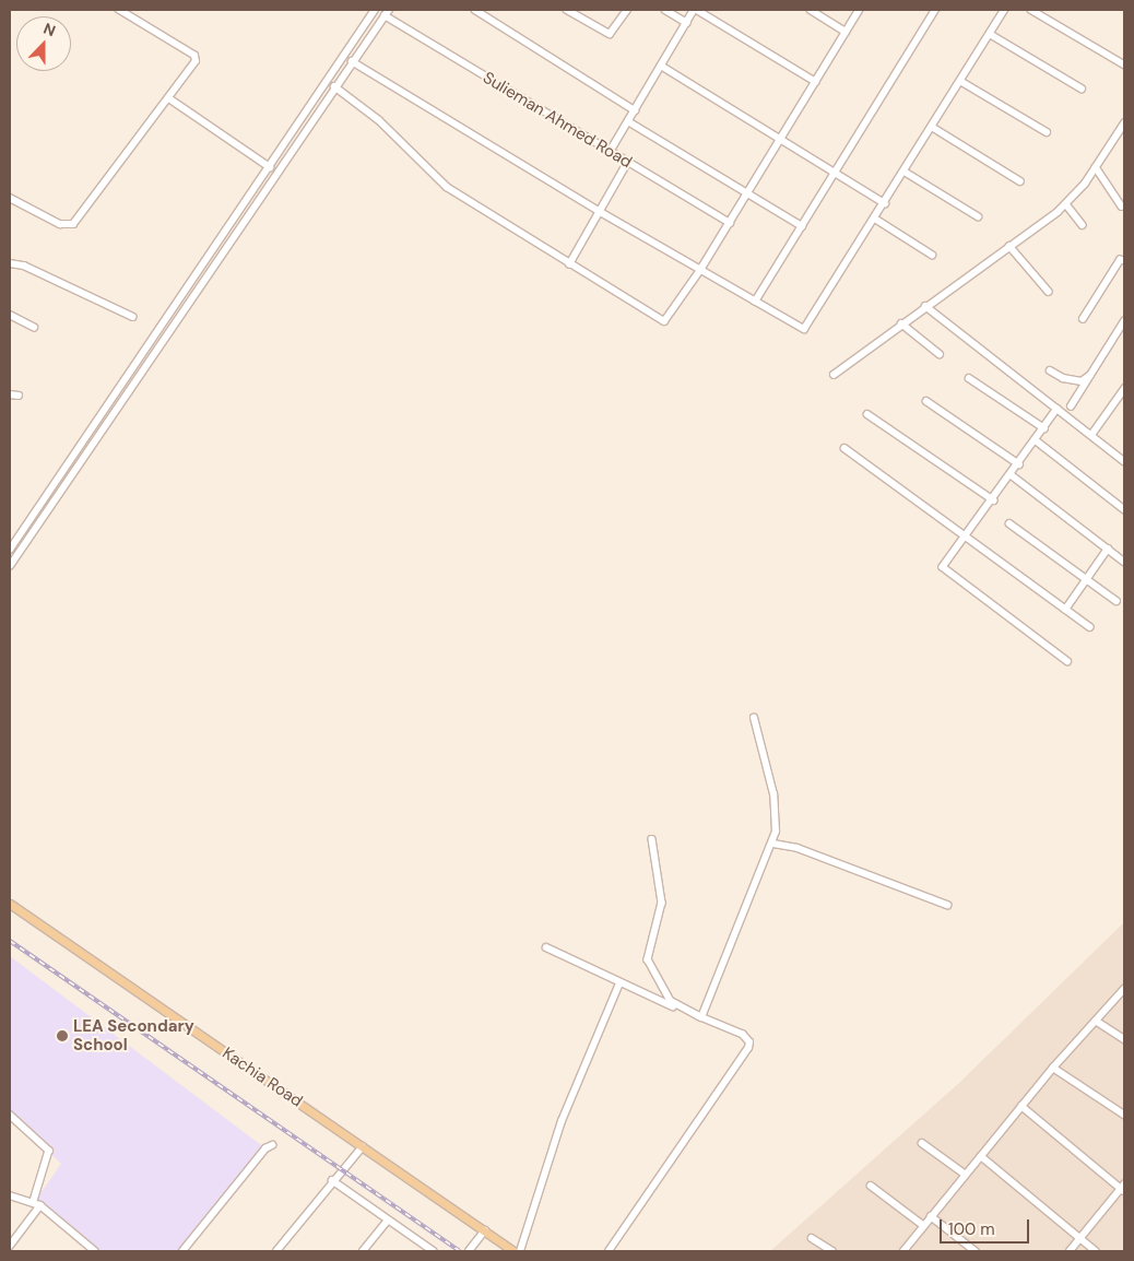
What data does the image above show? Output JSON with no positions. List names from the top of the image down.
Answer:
{
  "streets": {
    "main road": ["Kachia Road"],
    "street": ["Sulieman Ahmed Road"]
  },
  "places": ["LEA Secondary School"],
  "scale_bar": "100 m",
  "north": "top"
}
